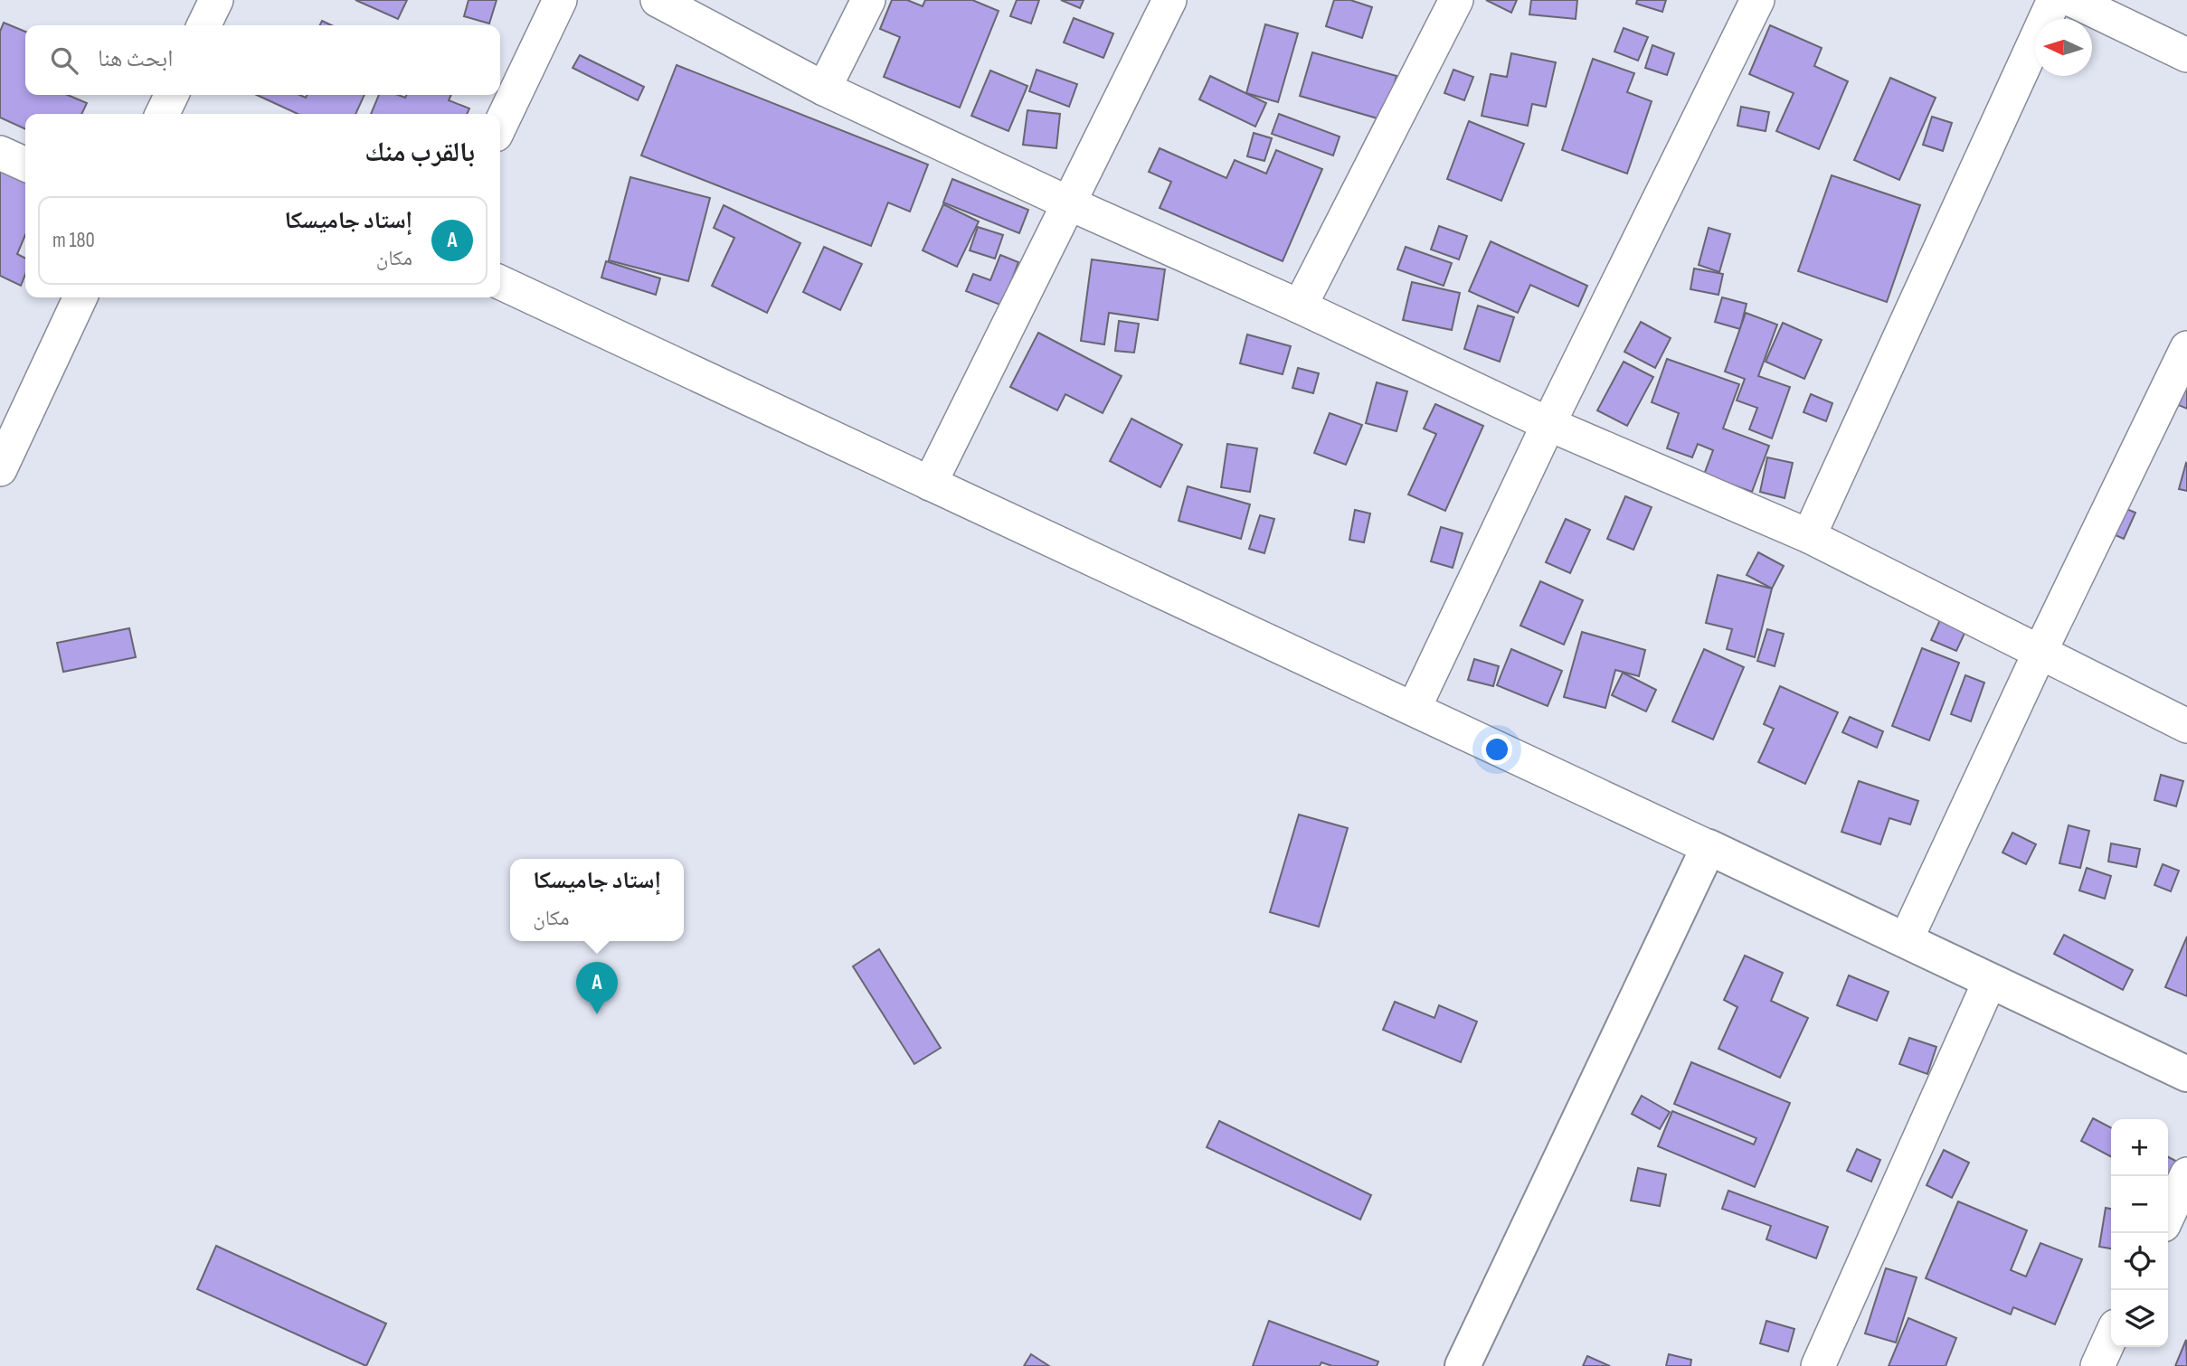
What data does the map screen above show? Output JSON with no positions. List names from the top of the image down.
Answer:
{
  "north": "left",
  "page": {
    "search": "ابحث هنا",
    "heading": "بالقرب منك",
    "list": [
      {
        "mark": "A",
        "name": "إستاد جاميسكا",
        "note": "مكان",
        "value": "180 m"
      }
    ],
    "popup": ["إستاد جاميسكا", "مكان"],
    "pins": "A",
    "map_buttons": ["+", "−"]
  }
}
